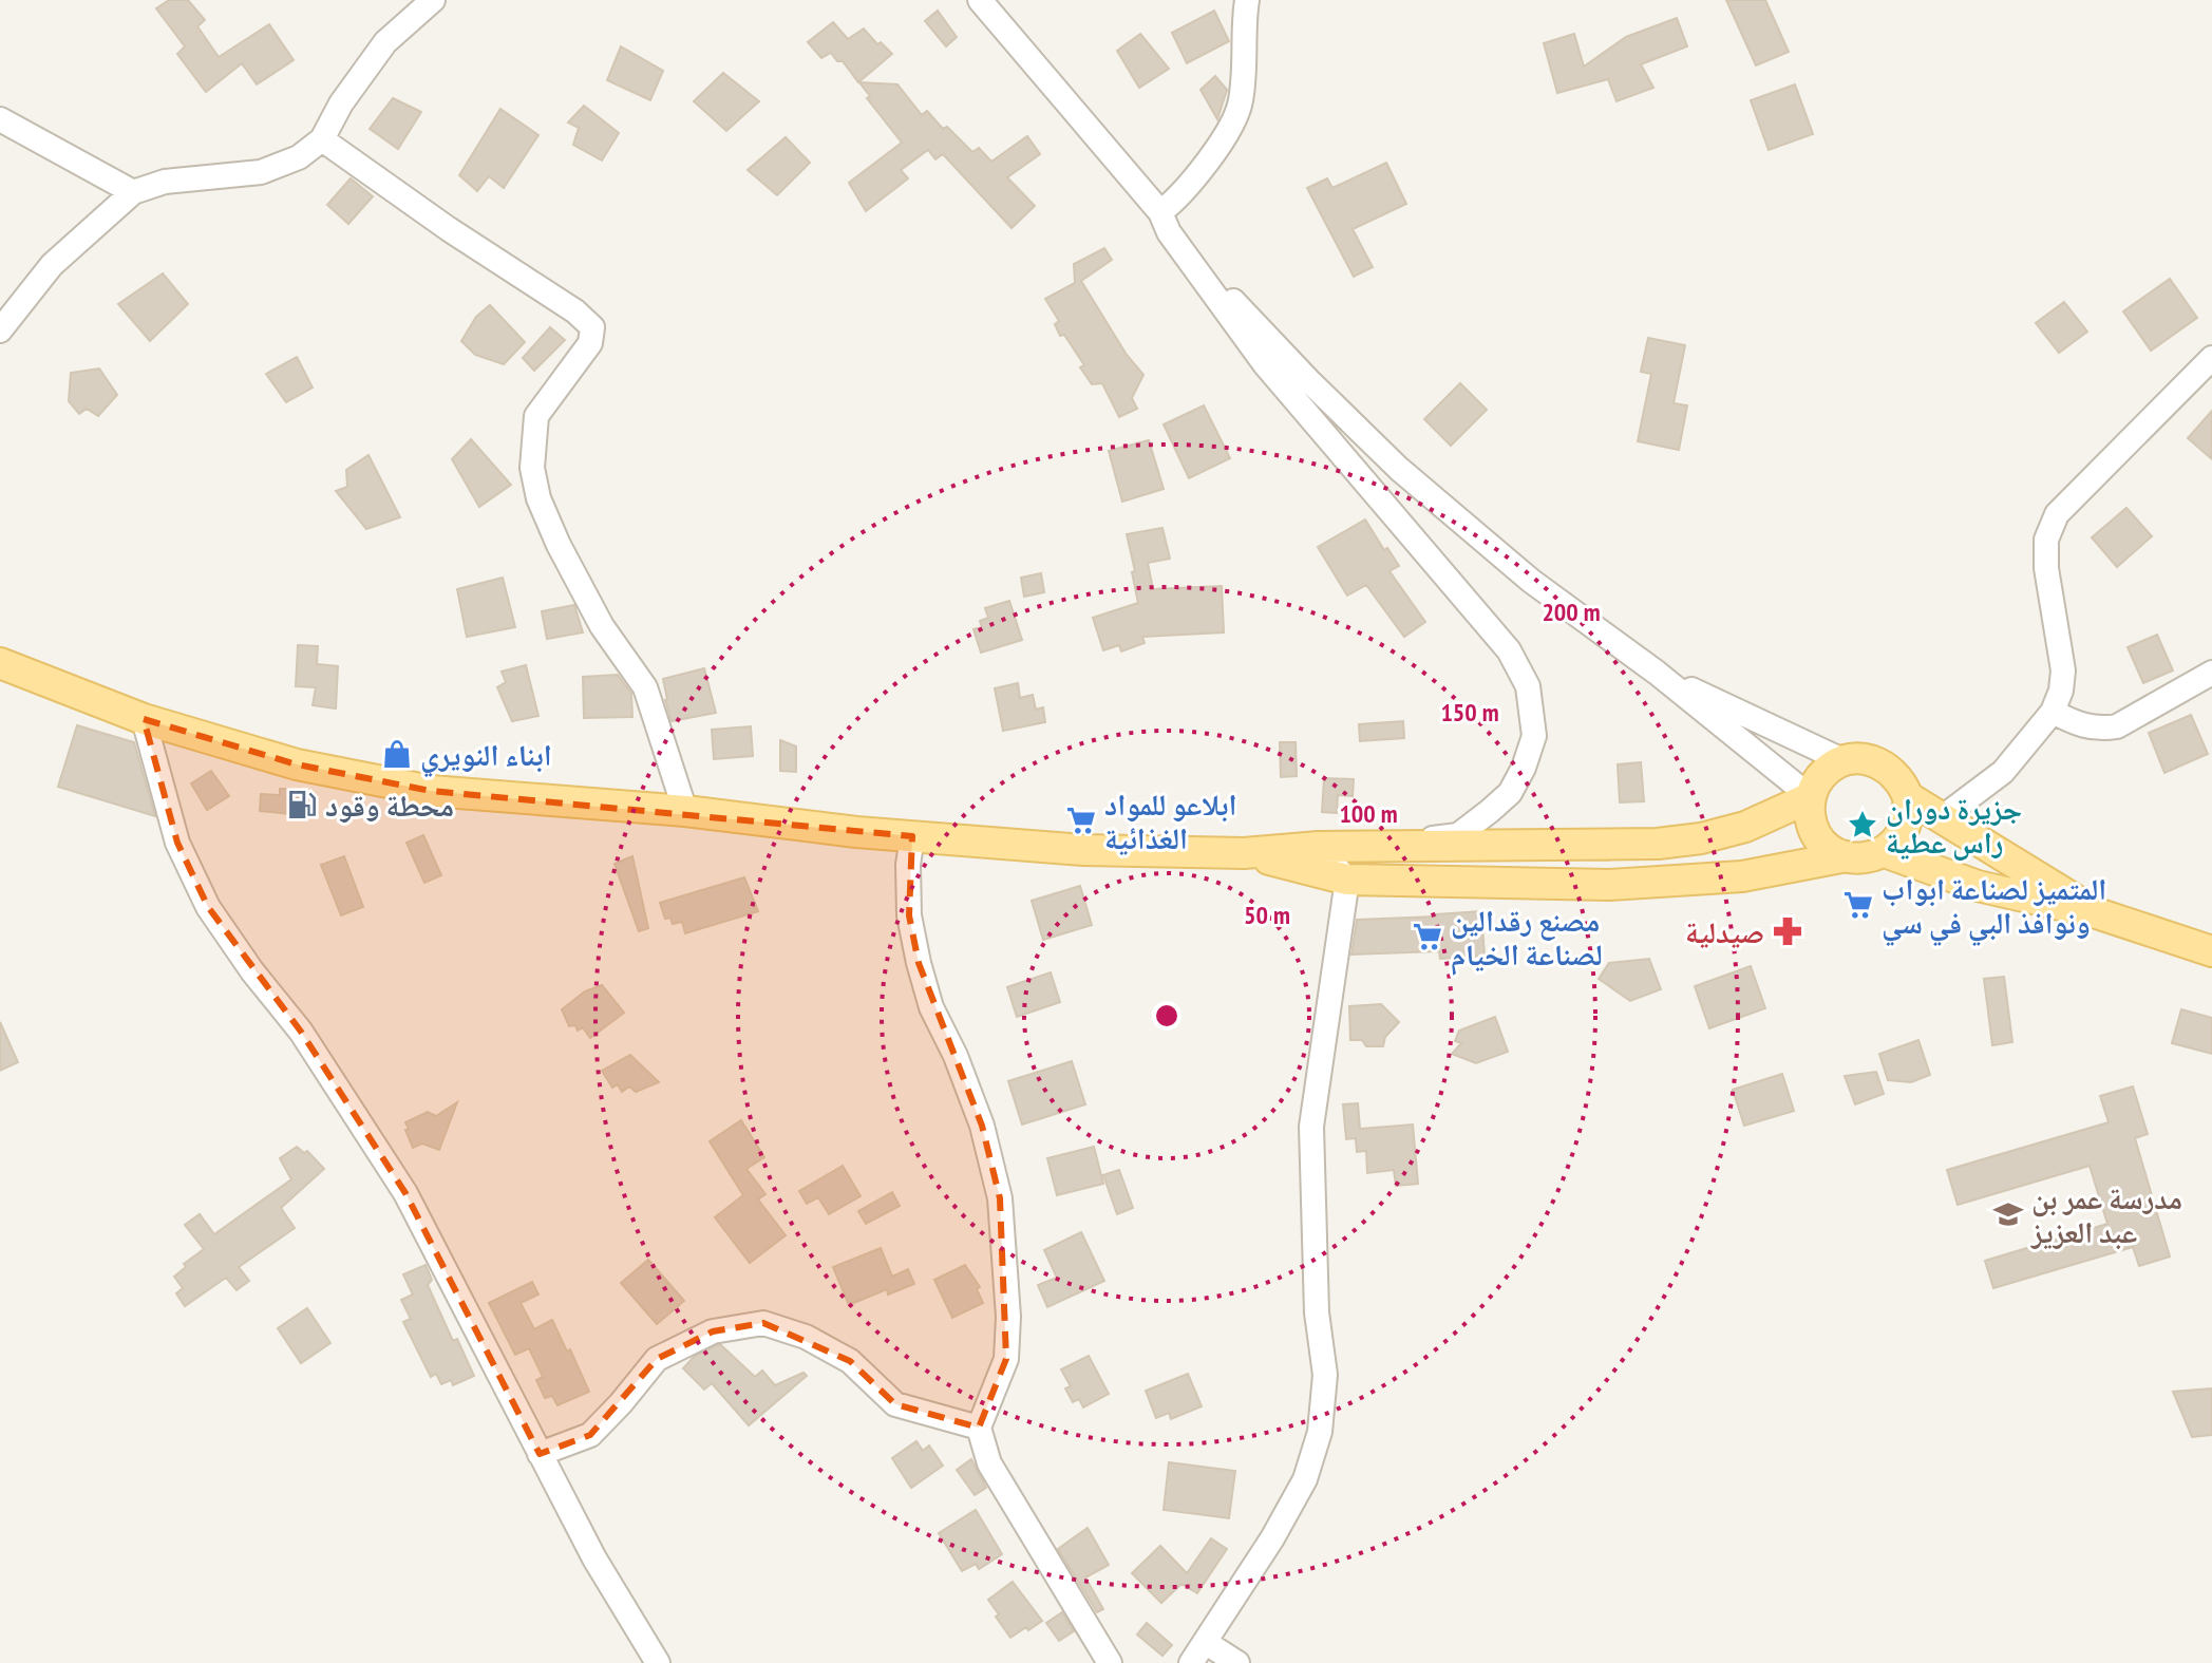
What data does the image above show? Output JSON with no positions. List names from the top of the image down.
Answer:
{
  "places": {
    "shop": ["ابناء النويري"],
    "fuel station": ["محطة وقود"],
    "supermarket": ["ابلاعو للمواد الغذائية", "المتميز لصناعة ابواب ونوافذ البي في سي", "مصنع رقدالين لصناعة الخيام"],
    "place": ["جزيرة دوران راس عطية"],
    "pharmacy": ["صيدلية"],
    "school or university": ["مدرسة عمر بن عبد العزيز"]
  },
  "rings": [
    "200 m",
    "150 m",
    "100 m",
    "50 m"
  ]
}
